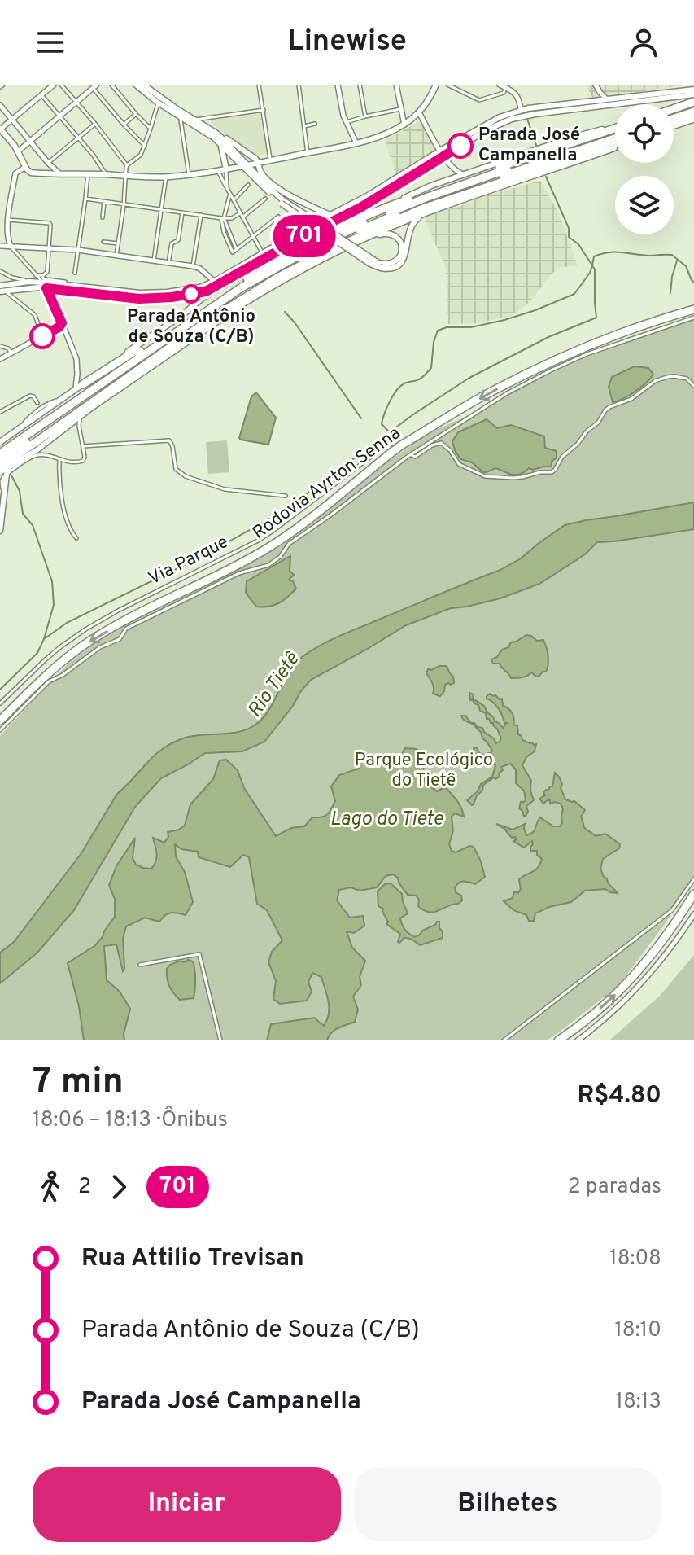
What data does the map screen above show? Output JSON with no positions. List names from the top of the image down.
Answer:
{
  "streets": {
    "highway": ["Rodovia Ayrton Senna"],
    "street": ["Via Parque"]
  },
  "crossings": [
    ["Rodovia Ayrton Senna", "Via Parque"]
  ],
  "one_way": ["Rodovia Ayrton Senna"],
  "water": ["Rio Tietê", "Lago do Tiete"],
  "parks": ["Parque Ecológico do Tietê"],
  "places": ["Parada José Campanella", "Parada Antônio de Souza (C/B)"],
  "lines": ["bus line 701"],
  "page": {
    "header": "Linewise",
    "on_map": "701",
    "heading": ["7 min", "18:06 – 18:13 · Ônibus", "R$4.80"],
    "legs": ["2", "701", "2 paradas"],
    "list": [
      {
        "name": "Rua Attilio Trevisan",
        "value": "18:08"
      },
      {
        "name": "Parada Antônio de Souza (C/B)",
        "value": "18:10"
      },
      {
        "name": "Parada José Campanella",
        "value": "18:13"
      }
    ],
    "buttons": ["Iniciar", "Bilhetes"]
  }
}
